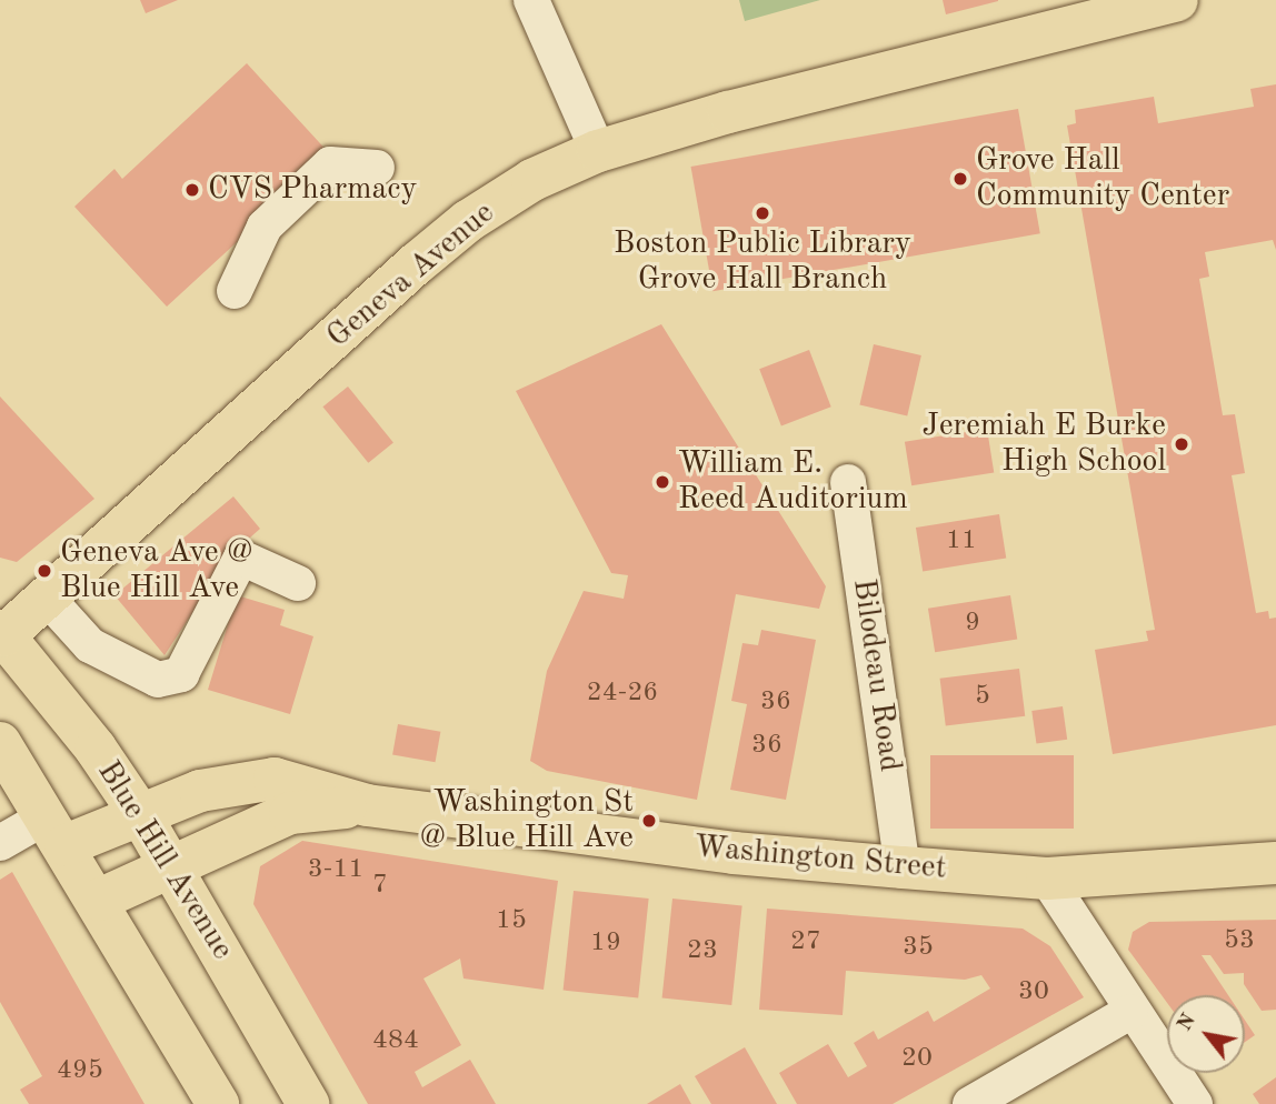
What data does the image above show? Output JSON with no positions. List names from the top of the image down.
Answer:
{
  "streets": {
    "main road": ["Geneva Avenue", "Washington Street", "Blue Hill Avenue"],
    "street": ["Bilodeau Road"]
  },
  "crossings": [
    ["Geneva Avenue", "Blue Hill Avenue"],
    ["Bilodeau Road", "Washington Street"],
    ["Washington Street", "Blue Hill Avenue"]
  ],
  "places": [
    "Grove Hall Community Center",
    "CVS Pharmacy",
    "Boston Public Library Grove Hall Branch",
    "Jeremiah E Burke High School",
    "William E. Reed Auditorium",
    "Geneva Ave @ Blue Hill Ave",
    "Washington St @ Blue Hill Ave"
  ],
  "house_numbers": [
    "11",
    "9",
    "24-26",
    "5",
    "36",
    "36",
    "3-11",
    "7",
    "15",
    "53",
    "27",
    "19",
    "35",
    "23",
    "30",
    "484",
    "20",
    "495"
  ],
  "north": "top left"
}
